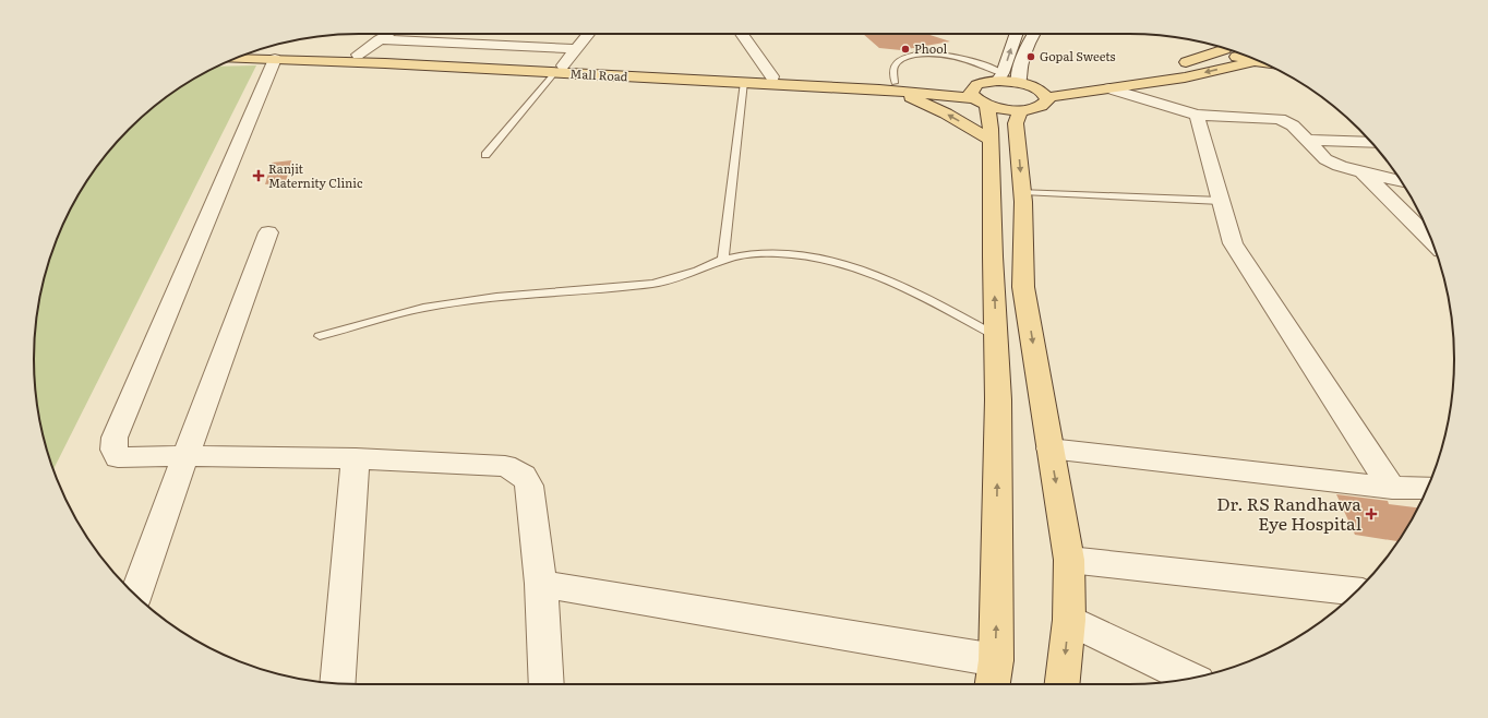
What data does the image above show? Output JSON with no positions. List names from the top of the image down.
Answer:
{
  "streets": {
    "main road": ["Mall Road"]
  },
  "places": {
    "other": ["Phool", "Gopal Sweets"],
    "health": ["Ranjit Maternity Clinic", "Dr. RS Randhawa Eye Hospital"]
  }
}
